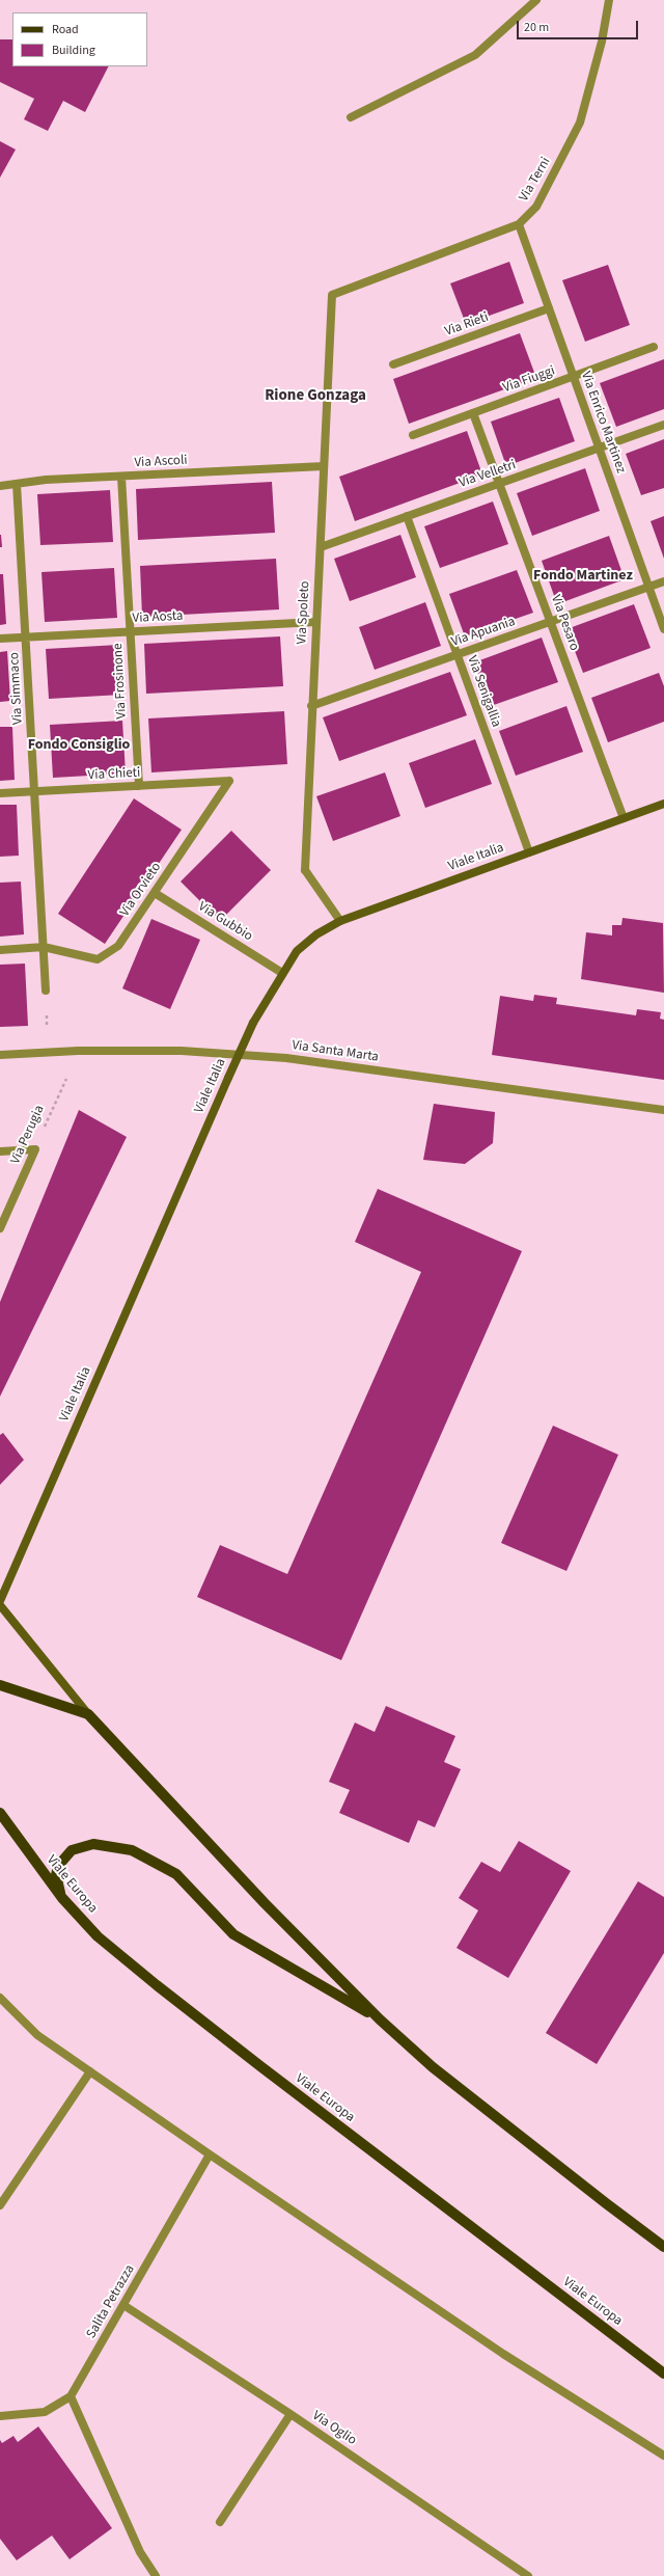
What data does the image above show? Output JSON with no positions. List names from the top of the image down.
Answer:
{
  "streets": {
    "main road": ["Viale Italia", "Viale Europa"],
    "street": [
      "Via Terni",
      "Via Rieti",
      "Via Fiuggi",
      "Via Enrico Martinez",
      "Via Ascoli",
      "Via Velletri",
      "Via Spoleto",
      "Via Aosta",
      "Via Pesaro",
      "Via Apuania",
      "Via Frosinone",
      "Via Simmaco",
      "Via Senigallia",
      "Via Chieti",
      "Via Orvieto",
      "Via Gubbio",
      "Via Santa Marta",
      "Via Perugia",
      "Salita Petrazza",
      "Via Oglio"
    ]
  },
  "crossings": [
    ["Via Terni", "Via Enrico Martinez"],
    ["Via Terni", "Via Spoleto"],
    ["Via Rieti", "Via Enrico Martinez"],
    ["Via Fiuggi", "Via Enrico Martinez"],
    ["Via Fiuggi", "Via Pesaro"],
    ["Via Enrico Martinez", "Via Velletri"],
    ["Via Enrico Martinez", "Via Apuania"],
    ["Via Ascoli", "Via Spoleto"],
    ["Via Ascoli", "Via Frosinone"],
    ["Via Ascoli", "Via Simmaco"],
    ["Via Velletri", "Via Spoleto"],
    ["Via Velletri", "Via Pesaro"],
    ["Via Velletri", "Via Senigallia"],
    ["Via Spoleto", "Via Aosta"],
    ["Via Spoleto", "Via Apuania"],
    ["Via Spoleto", "Viale Italia"],
    ["Via Aosta", "Via Frosinone"],
    ["Via Aosta", "Via Simmaco"],
    ["Via Pesaro", "Via Apuania"],
    ["Via Pesaro", "Viale Italia"],
    ["Via Apuania", "Via Senigallia"],
    ["Via Frosinone", "Via Chieti"],
    ["Via Simmaco", "Via Chieti"],
    ["Via Simmaco", "Via Orvieto"],
    ["Via Senigallia", "Viale Italia"],
    ["Via Chieti", "Via Orvieto"],
    ["Viale Italia", "Via Gubbio"],
    ["Via Orvieto", "Via Gubbio"],
    ["Via Santa Marta", "Via Perugia"],
    ["Salita Petrazza", "Via Oglio"]
  ],
  "districts": ["Rione Gonzaga", "Fondo Martinez", "Fondo Consiglio"],
  "legend": ["Road", "Building"],
  "scale_bar": "20 m"
}
